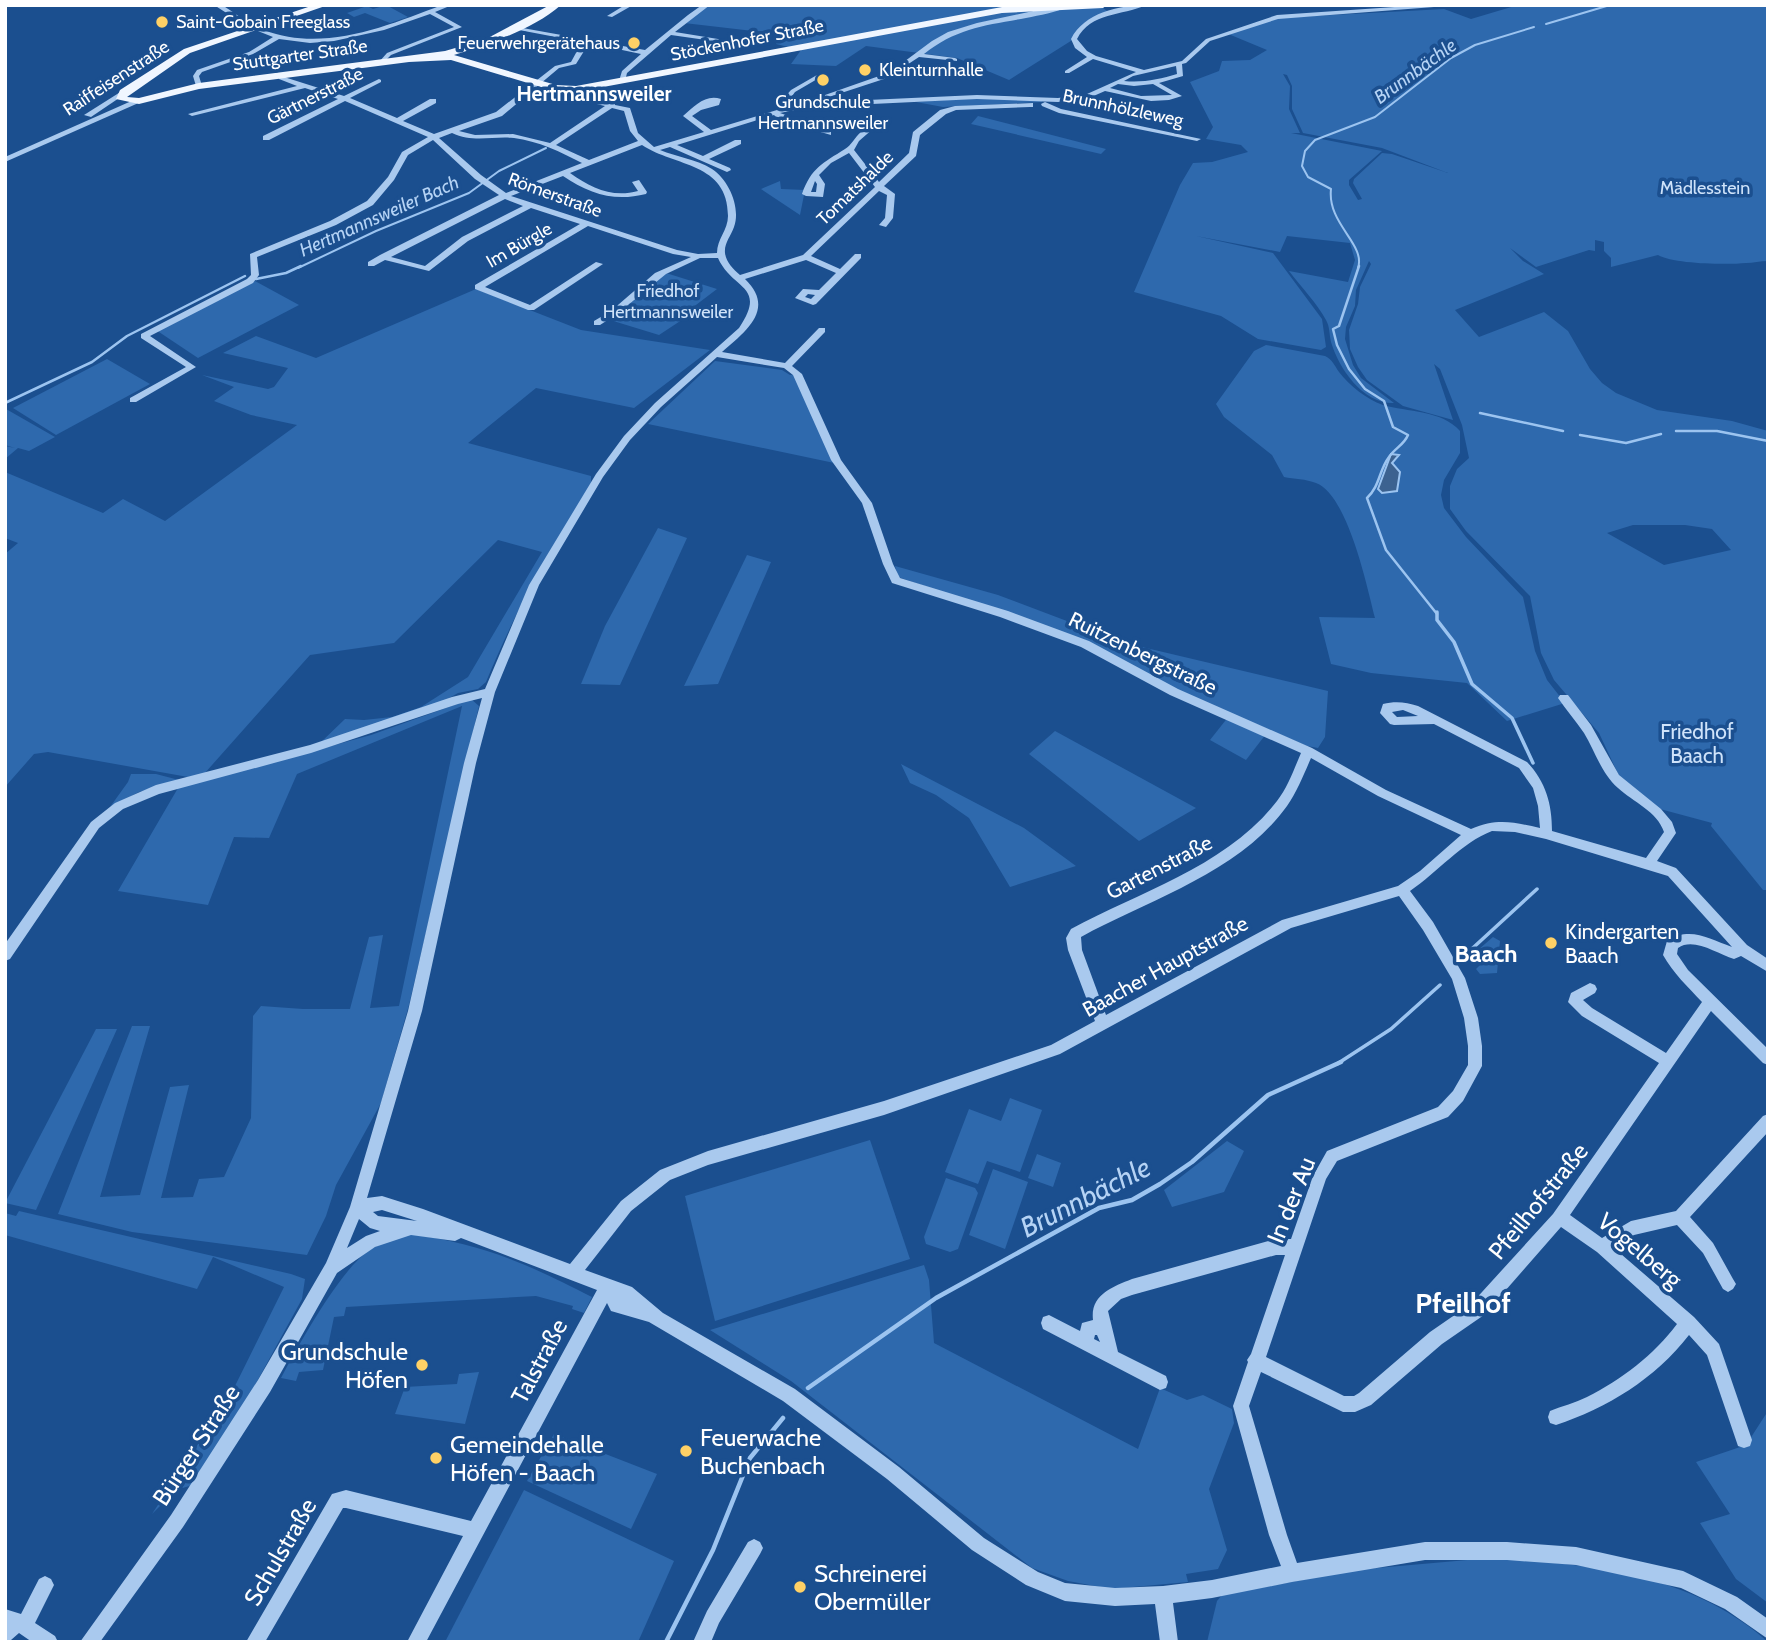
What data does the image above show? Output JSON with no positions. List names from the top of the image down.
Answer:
{
  "streets": {
    "main road": ["Stöckenhofer Straße", "Stuttgarter Straße", "Raiffeisenstraße"],
    "street": [
      "Gärtnerstraße",
      "Brunnhölzleweg",
      "Tomatshalde",
      "Römerstraße",
      "Im Bürgle",
      "Ruitzenbergstraße",
      "Gartenstraße",
      "Baacher Hauptstraße",
      "In der Au",
      "Pfeilhofstraße",
      "Vogelberg",
      "Talstraße",
      "Bürger Straße",
      "Schulstraße"
    ]
  },
  "crossings": [
    ["Stöckenhofer Straße", "Stuttgarter Straße"],
    ["Stuttgarter Straße", "Raiffeisenstraße"],
    ["Stuttgarter Straße", "Römerstraße"],
    ["Gärtnerstraße", "Römerstraße"],
    ["Brunnhölzleweg", "Tomatshalde"],
    ["Römerstraße", "Im Bürgle"],
    ["Ruitzenbergstraße", "Gartenstraße"],
    ["Ruitzenbergstraße", "Baacher Hauptstraße"],
    ["Gartenstraße", "Baacher Hauptstraße"],
    ["Baacher Hauptstraße", "In der Au"],
    ["Baacher Hauptstraße", "Bürger Straße"],
    ["In der Au", "Pfeilhofstraße"],
    ["In der Au", "Bürger Straße"],
    ["Pfeilhofstraße", "Vogelberg"],
    ["Talstraße", "Bürger Straße"],
    ["Talstraße", "Schulstraße"]
  ],
  "districts": ["Hertmannsweiler", "Baach", "Pfeilhof"],
  "water": ["Brunnbächle", "Hertmannsweiler Bach"],
  "parks": ["Mädlesstein", "Friedhof Hertmannsweiler", "Friedhof Baach"],
  "places": [
    "Saint-Gobain Freeglass",
    "Feuerwehrgerätehaus",
    "Kleinturnhalle",
    "Grundschule Hertmannsweiler",
    "Kindergarten Baach",
    "Grundschule Höfen",
    "Feuerwache Buchenbach",
    "Gemeindehalle Höfen - Baach",
    "Schreinerei Obermüller"
  ]
}
